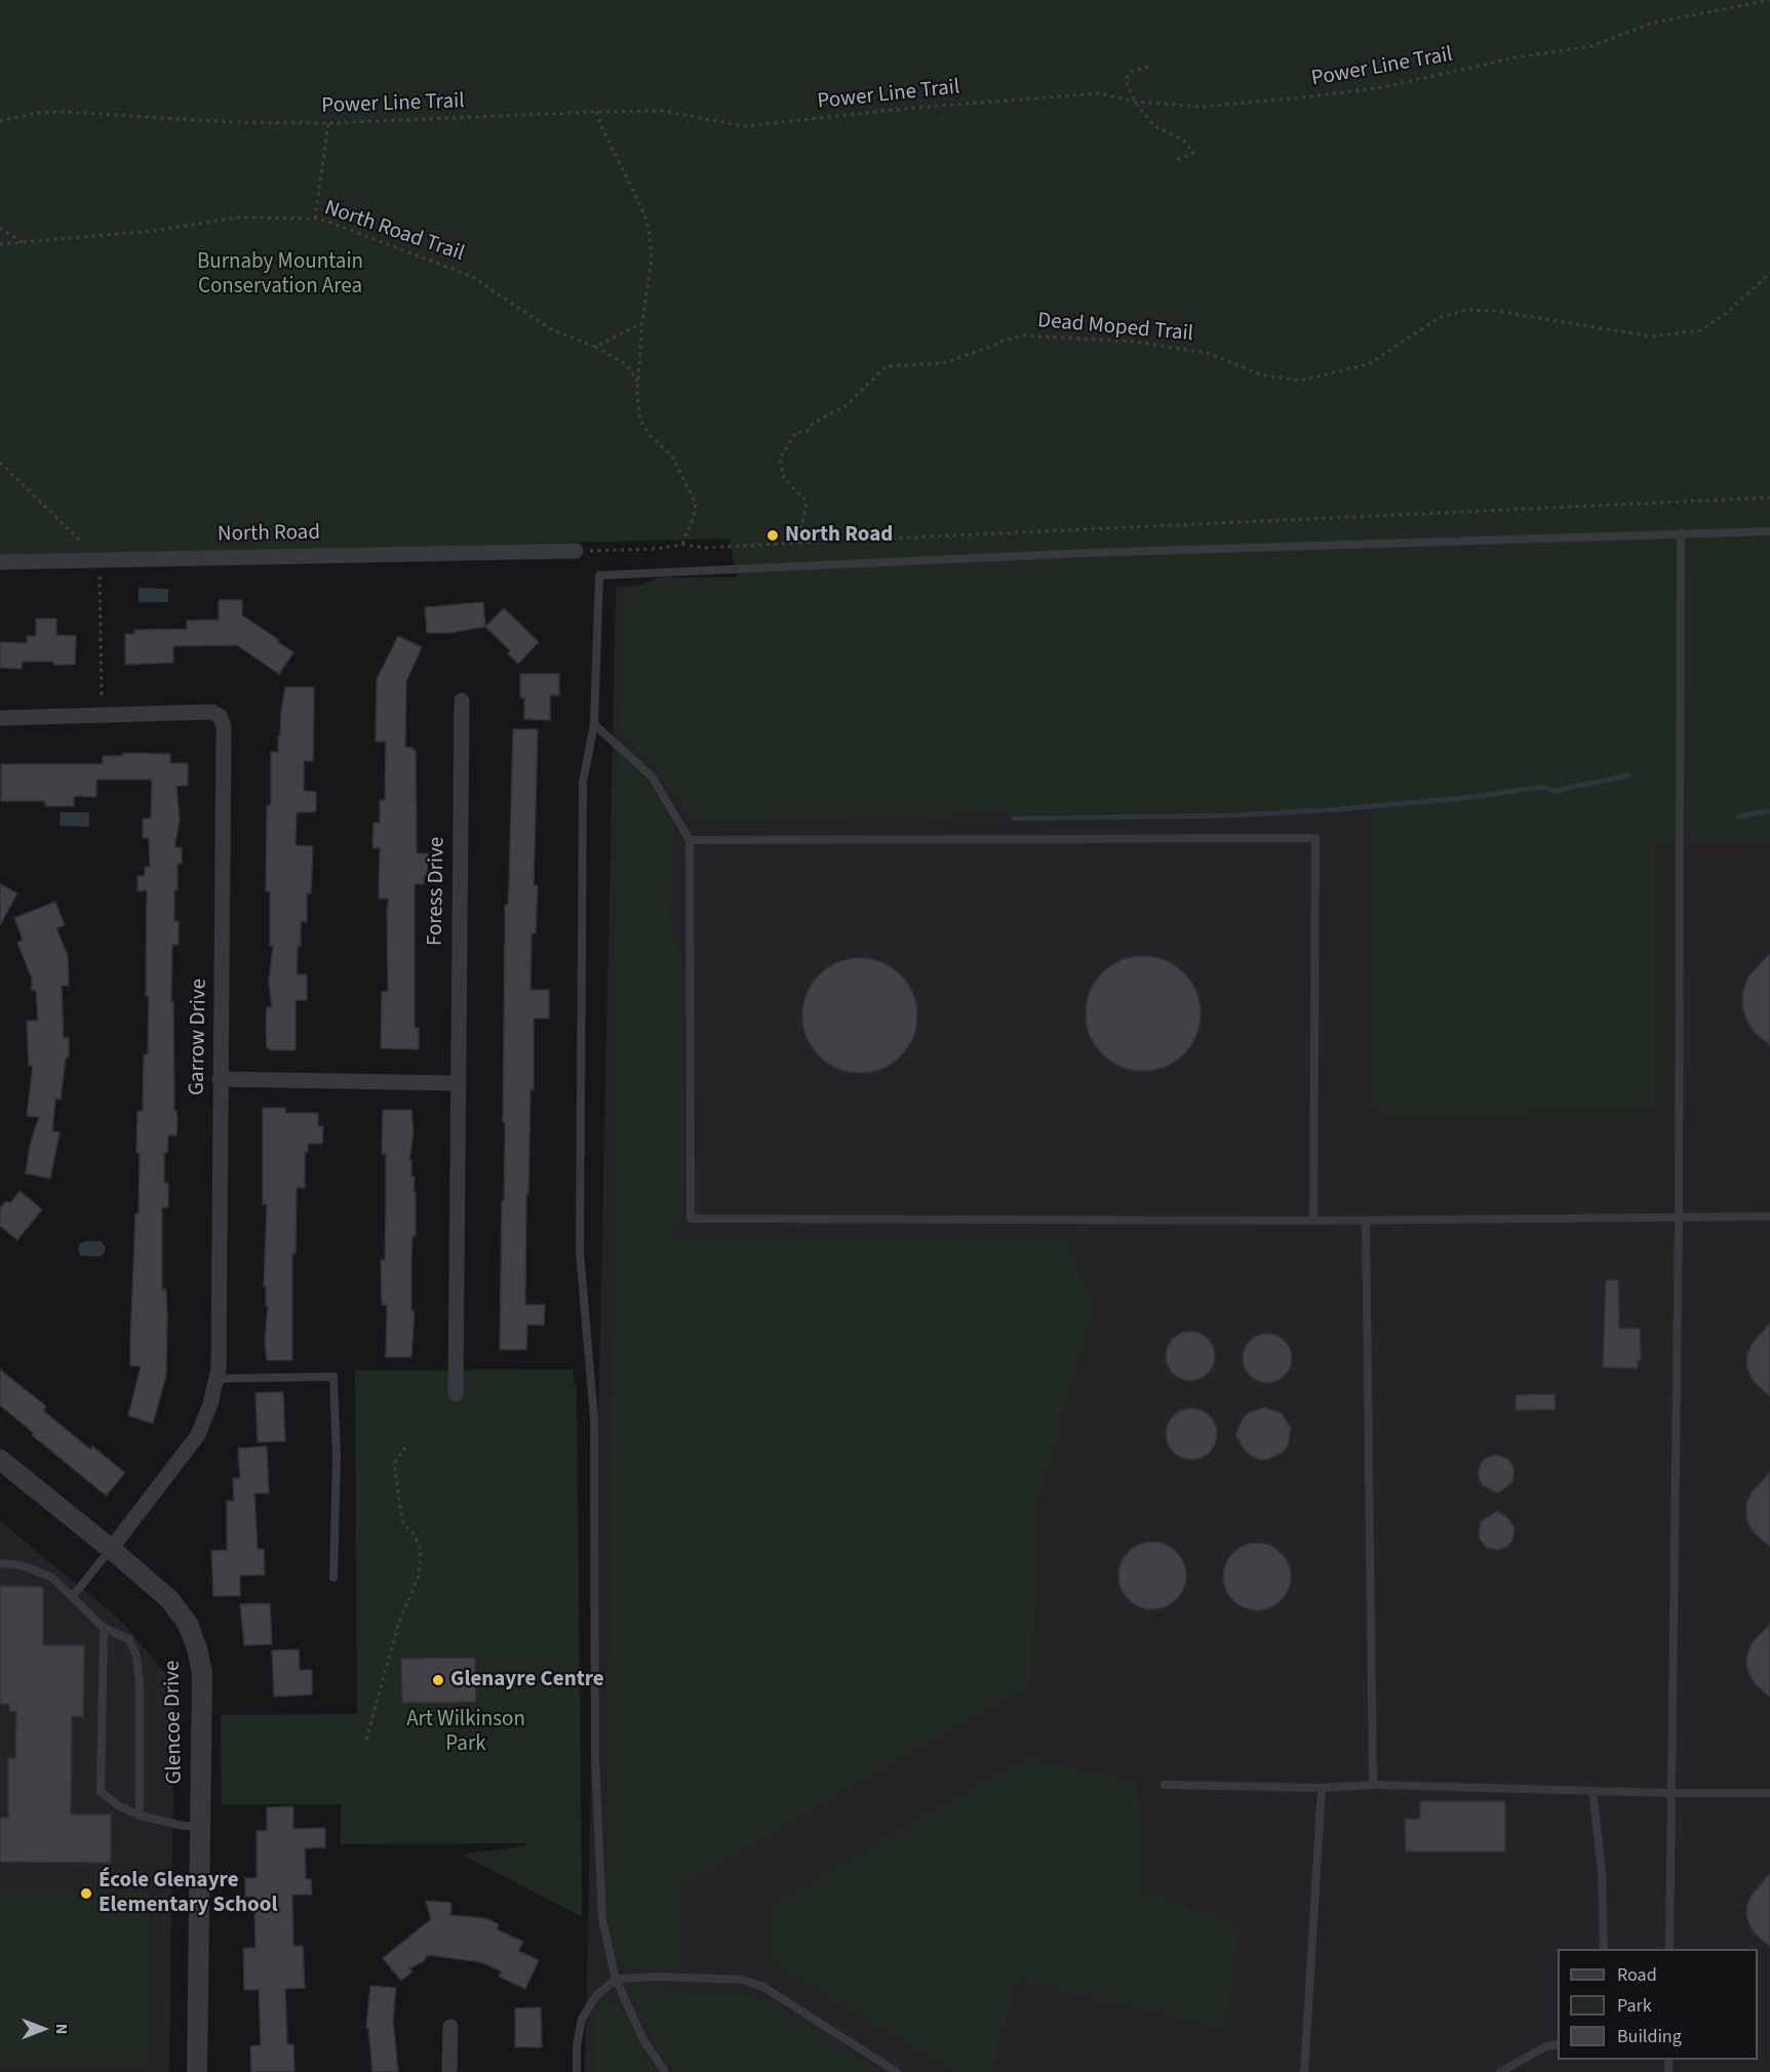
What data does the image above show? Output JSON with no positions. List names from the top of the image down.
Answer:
{
  "streets": {
    "street": [
      "North Road",
      "Foress Drive",
      "Garrow Drive",
      "Glencoe Drive"
    ],
    "path": ["Power Line Trail", "North Road Trail", "Dead Moped Trail"]
  },
  "crossings": [
    ["Garrow Drive", "Glencoe Drive"]
  ],
  "parks": ["Burnaby Mountain Conservation Area", "Art Wilkinson Park"],
  "places": ["North Road", "Glenayre Centre", "École Glenayre Elementary School"],
  "legend": ["Road", "Park", "Building"],
  "north": "right"
}
